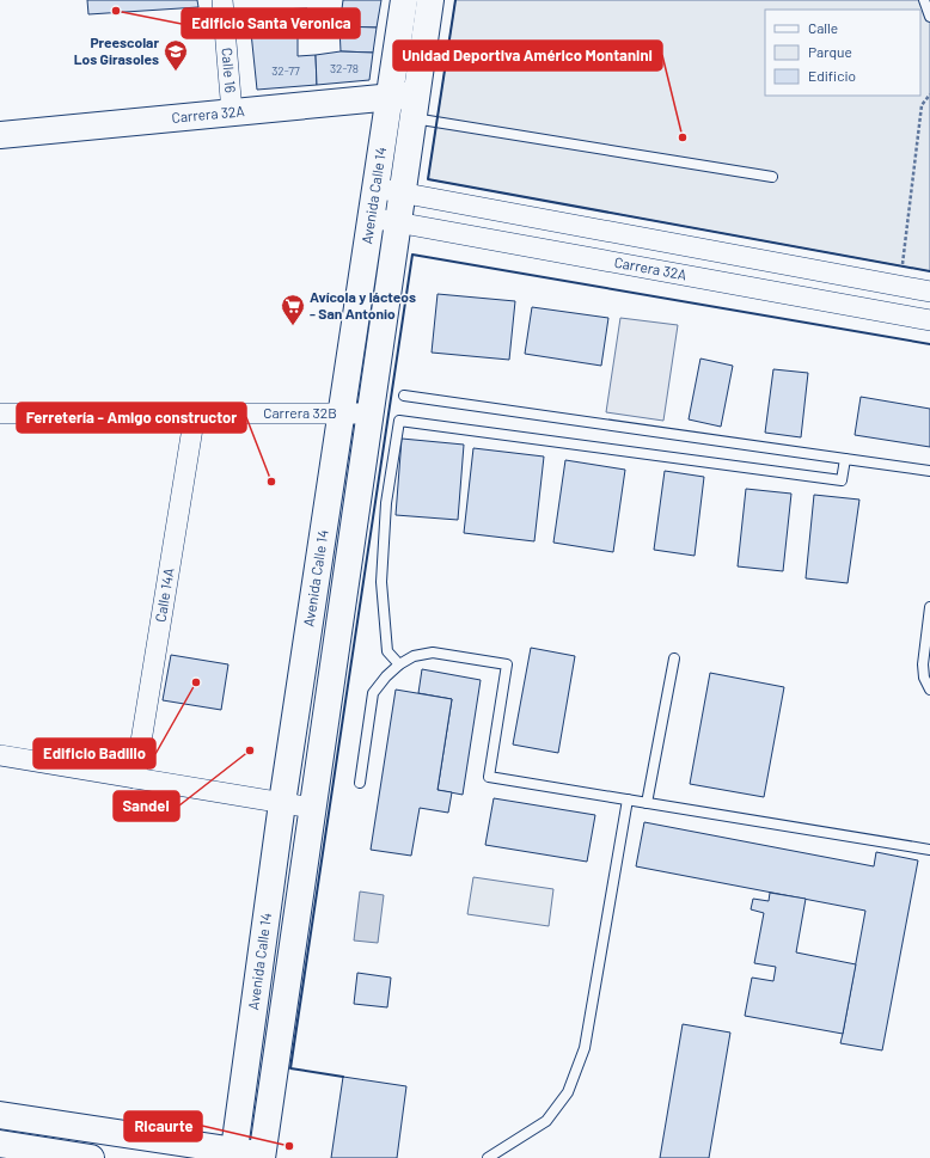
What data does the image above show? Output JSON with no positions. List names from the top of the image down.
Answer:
{
  "streets": {
    "main road": ["Carrera 32A", "Avenida Calle 14"],
    "street": ["Calle 16", "Carrera 32B", "Calle 14A"]
  },
  "crossings": [
    ["Calle 16", "Carrera 32A"],
    ["Carrera 32A", "Avenida Calle 14"],
    ["Avenida Calle 14", "Carrera 32B"],
    ["Carrera 32B", "Calle 14A"]
  ],
  "places": {
    "other": [
      "Edificio Santa Veronica",
      "Unidad Deportiva Américo Montanini",
      "Ferretería - Amigo constructor",
      "Edificio Badillo",
      "Sandel",
      "Ricaurte"
    ],
    "school or university": ["Preescolar Los Girasoles"],
    "supermarket": ["Avícola y lácteos - San Antonio"]
  },
  "house_numbers": ["32-78", "32-77"],
  "legend": ["Calle", "Parque", "Edificio"]
}
